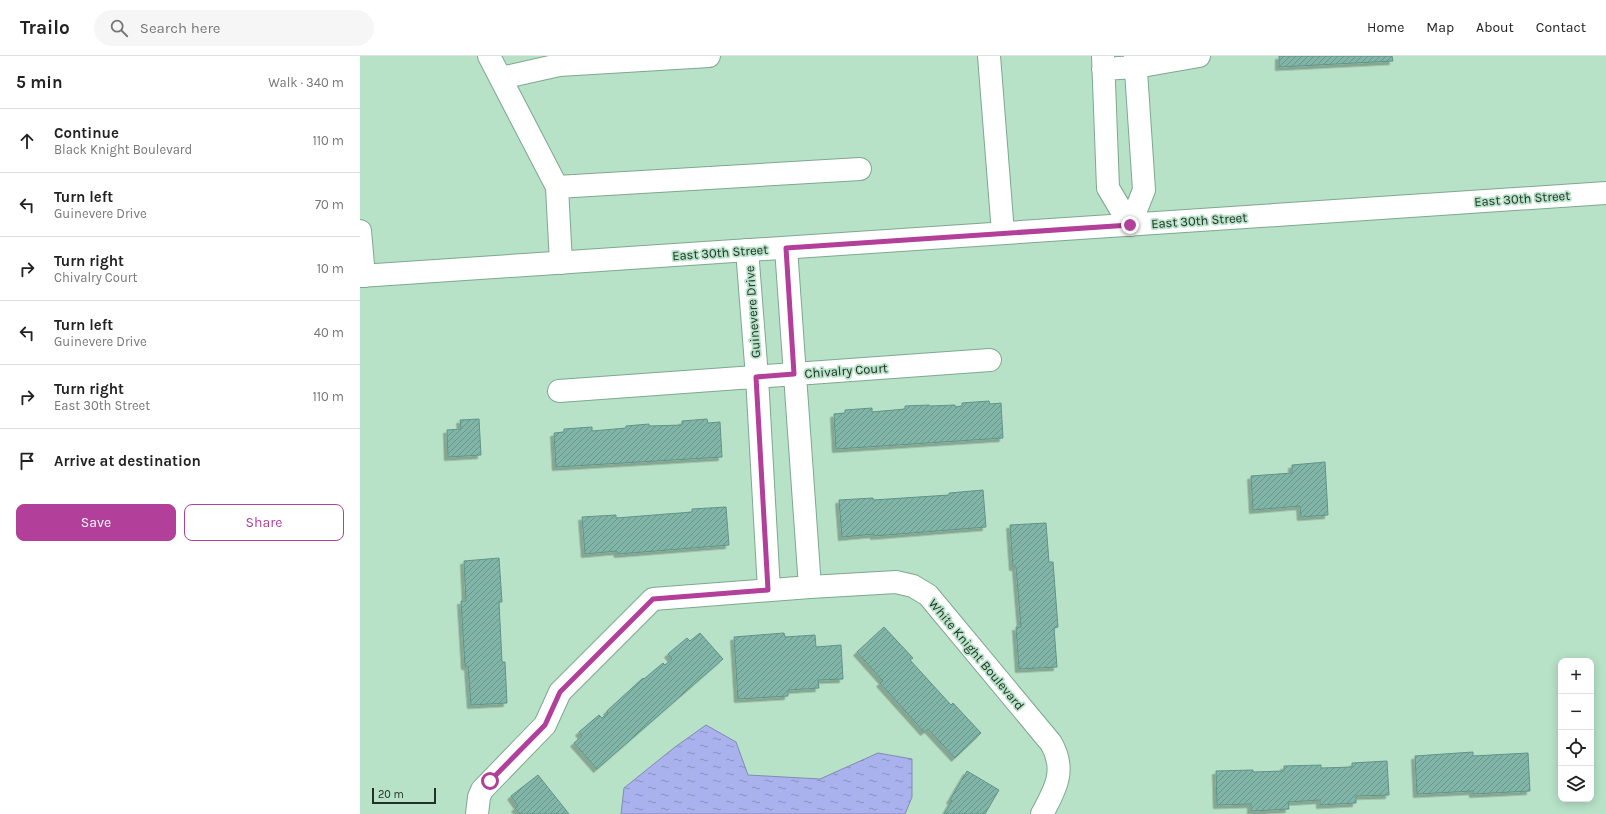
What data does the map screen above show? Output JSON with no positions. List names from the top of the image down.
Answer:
{
  "streets": {
    "street": [
      "East 30th Street",
      "Guinevere Drive",
      "Chivalry Court",
      "White Knight Boulevard"
    ]
  },
  "crossings": [
    ["East 30th Street", "Guinevere Drive"],
    ["Guinevere Drive", "Chivalry Court"],
    ["Guinevere Drive", "White Knight Boulevard"]
  ],
  "scale_bar": "20 m",
  "page": {
    "header": "Trailo",
    "search": "Search here",
    "nav": [
      "Home",
      "Map",
      "About",
      "Contact"
    ],
    "heading": ["5 min", "Walk · 340 m"],
    "list": [
      ["Continue", "Black Knight Boulevard", "110 m"],
      ["Turn left", "Guinevere Drive", "70 m"],
      ["Turn right", "Chivalry Court", "10 m"],
      ["Turn left", "Guinevere Drive", "40 m"],
      ["Turn right", "East 30th Street", "110 m"],
      "Arrive at destination"
    ],
    "buttons": ["Save", "Share"],
    "map_buttons": ["+", "−"],
    "scale": "20 m"
  }
}
